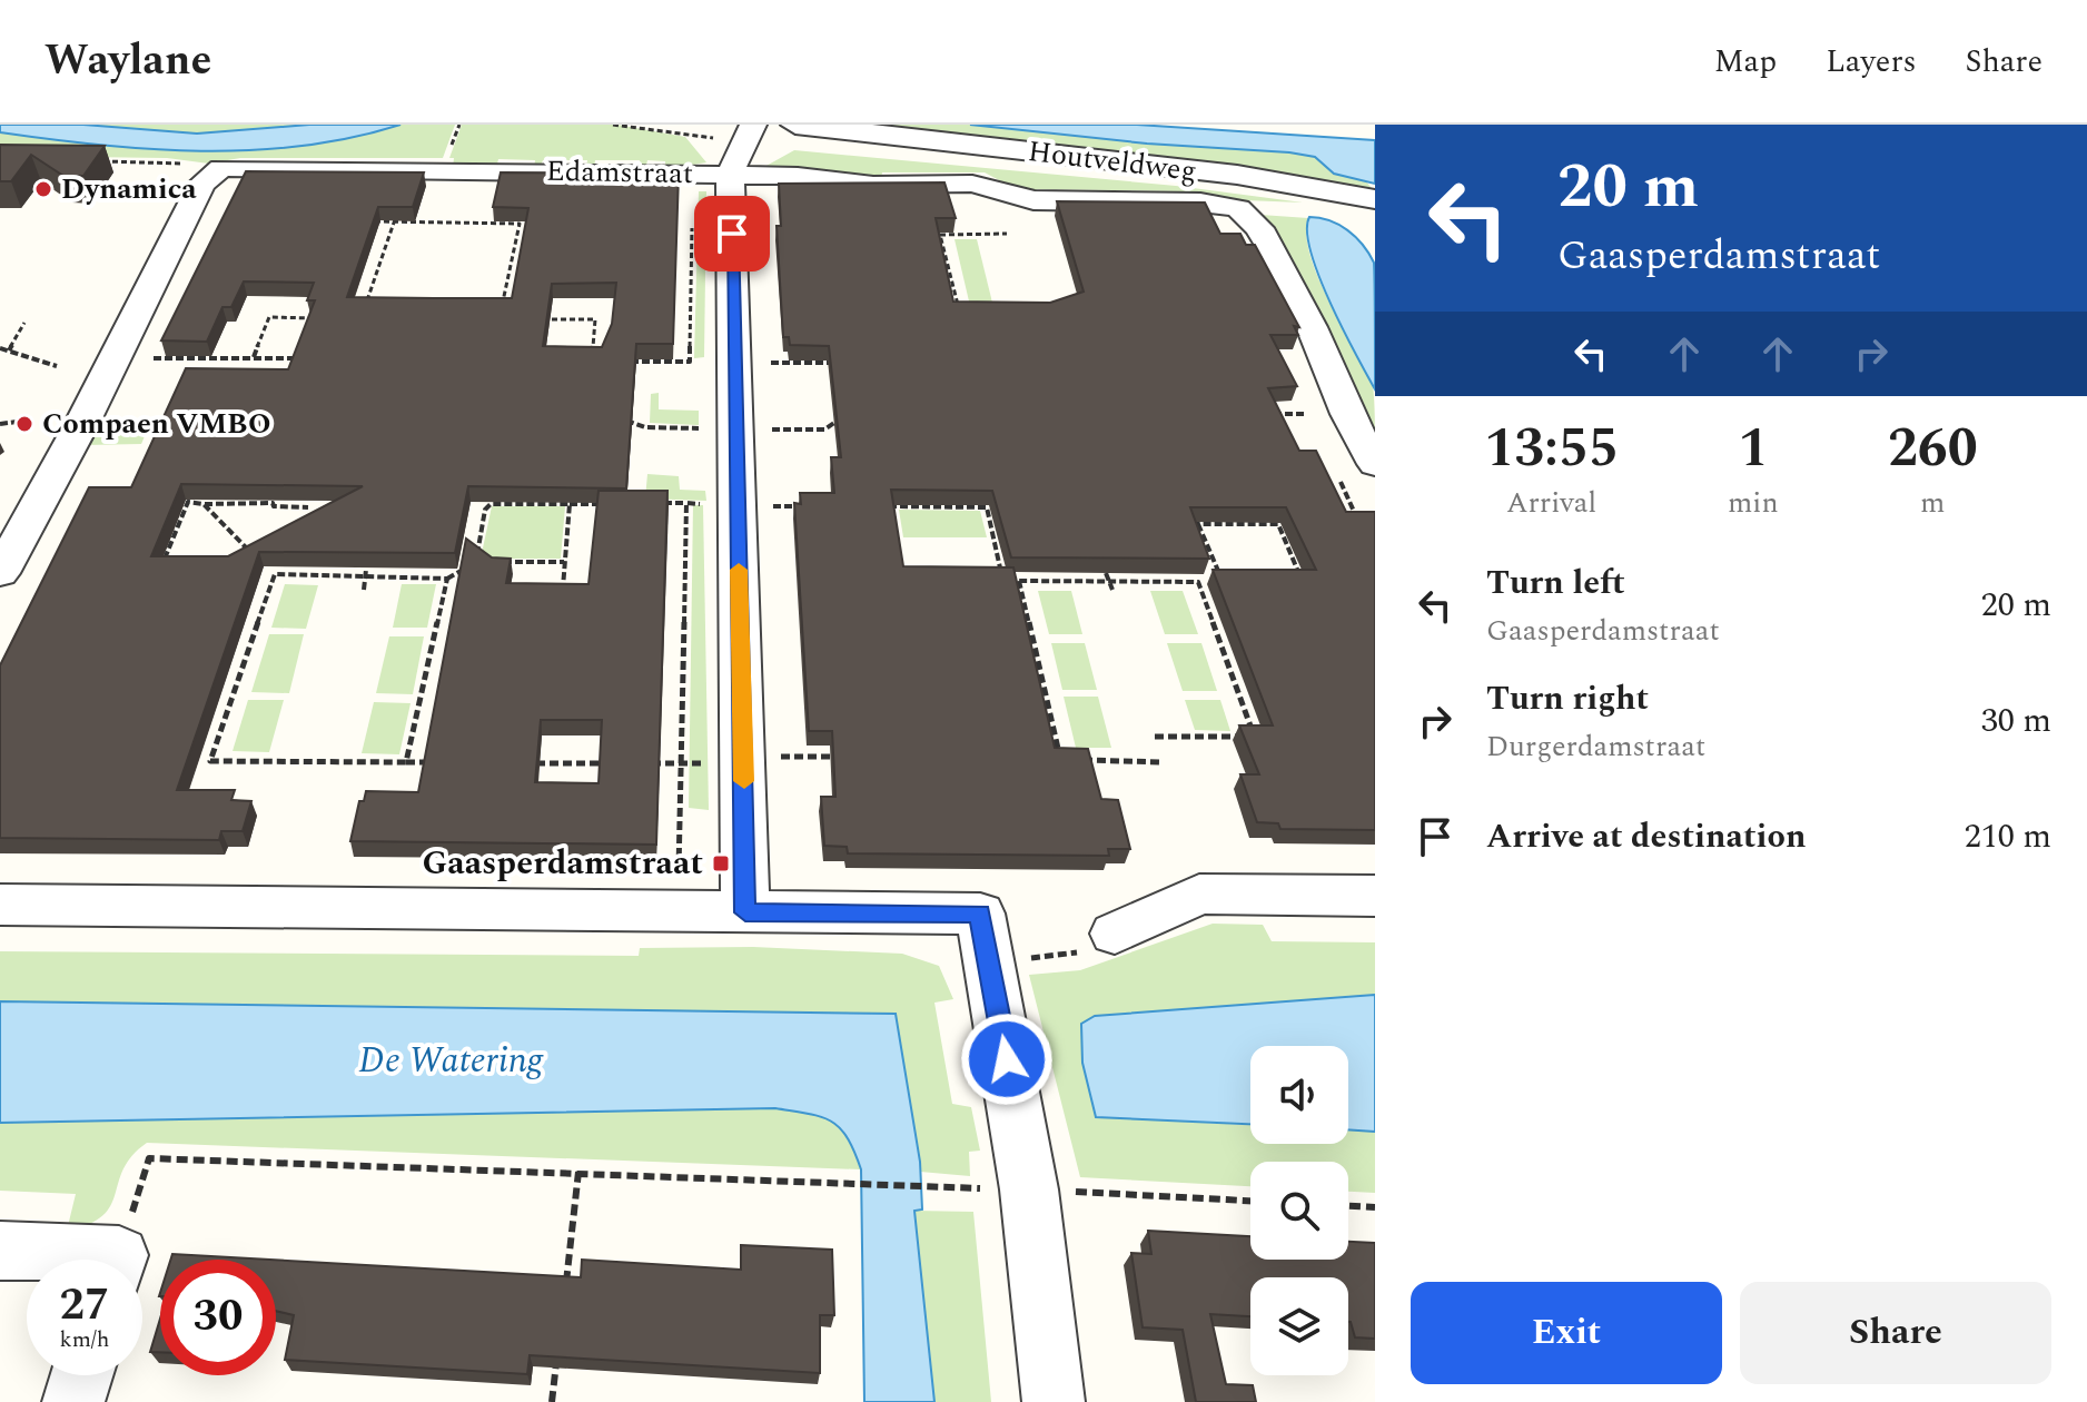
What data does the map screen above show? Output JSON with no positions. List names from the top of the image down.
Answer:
{
  "streets": {
    "street": ["Houtveldweg", "Edamstraat"]
  },
  "water": ["De Watering"],
  "places": {
    "other": ["Dynamica", "Compaen VMBO"],
    "transit": ["Gaasperdamstraat"]
  },
  "page": {
    "header": "Waylane",
    "nav": ["Map", "Layers", "Share"],
    "turn": ["20 m", "Gaasperdamstraat"],
    "eta": [
      "13:55",
      "Arrival",
      "1",
      "min",
      "260",
      "m"
    ],
    "list": [
      {
        "name": "Turn left",
        "note": "Gaasperdamstraat",
        "value": "20 m"
      },
      {
        "name": "Turn right",
        "note": "Durgerdamstraat",
        "value": "30 m"
      },
      {
        "name": "Arrive at destination",
        "value": "210 m"
      }
    ],
    "speed": "27 km/h",
    "limit": "30",
    "buttons": ["Exit", "Share"]
  }
}
